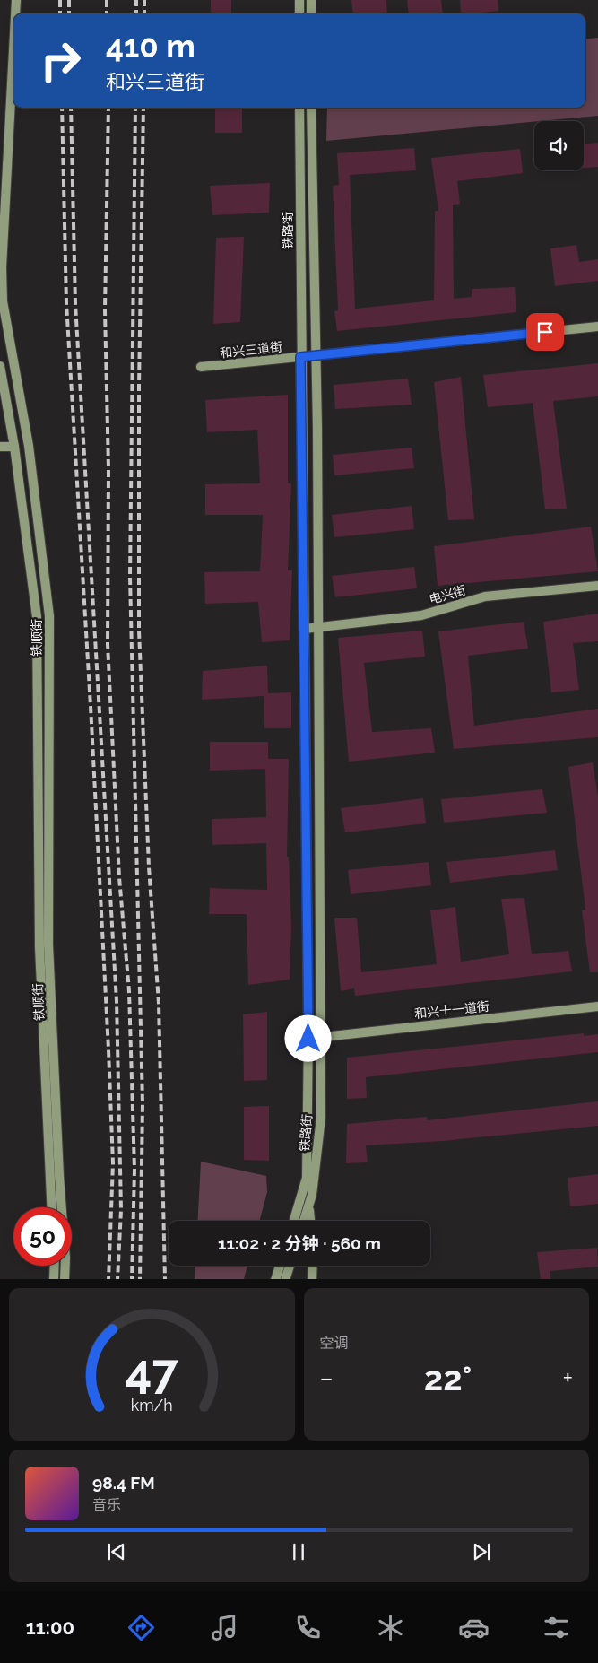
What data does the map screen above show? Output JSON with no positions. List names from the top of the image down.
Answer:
{
  "streets": {
    "main road": [
      "铁路街",
      "和兴三道街",
      "电兴街",
      "铁顺街",
      "和兴十一道街"
    ]
  },
  "crossings": [
    ["铁路街", "和兴三道街"],
    ["铁路街", "电兴街"],
    ["铁路街", "和兴十一道街"]
  ],
  "page": {
    "turn": ["410 m", "和兴三道街"],
    "limit": "50",
    "trip": "11:02 · 2 分钟 · 560 m",
    "tile": "空调",
    "heat": ["−", "22°", "+"],
    "song": ["98.4 FM", "音乐"],
    "tabs": "11:00",
    "gauge": ["47", "km/h"]
  }
}
